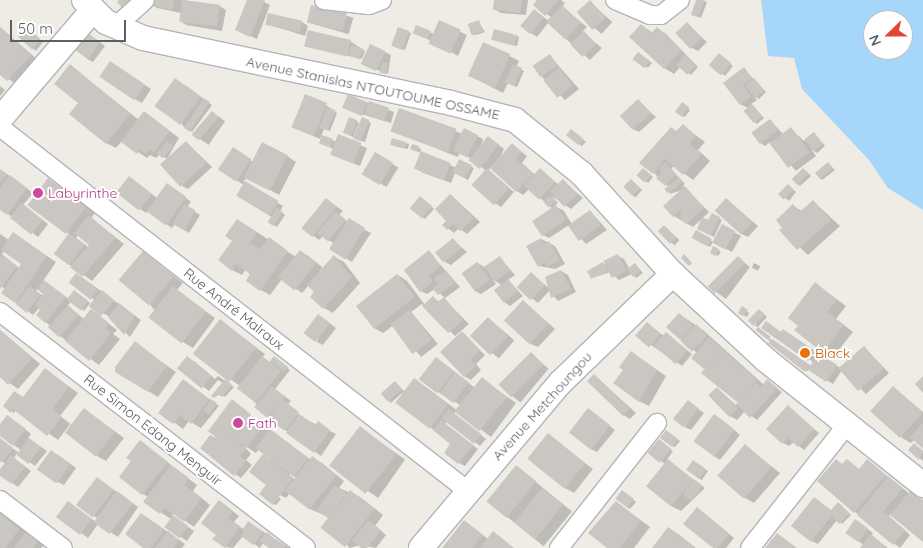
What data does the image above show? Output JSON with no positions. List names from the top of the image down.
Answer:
{
  "streets": {
    "street": [
      "Avenue Stanislas NTOUTOUME OSSAME",
      "Rue André Malraux",
      "Avenue Metchoungou",
      "Rue Simon Edang Menguir"
    ]
  },
  "crossings": [
    ["Avenue Stanislas NTOUTOUME OSSAME", "Avenue Metchoungou"],
    ["Rue André Malraux", "Avenue Metchoungou"]
  ],
  "places": ["Labyrinthe", "Black", "Fath"],
  "scale_bar": "50 m",
  "north": "left"
}
